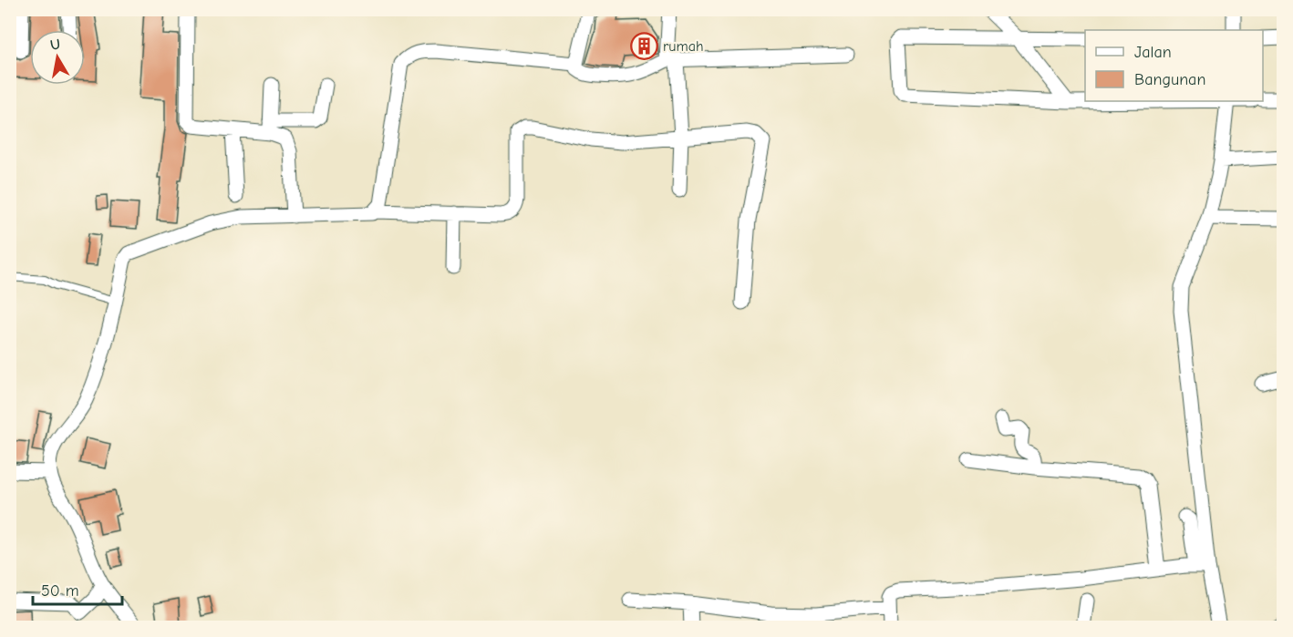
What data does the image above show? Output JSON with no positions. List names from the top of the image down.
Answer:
{
  "places": {
    "building": ["rumah"]
  },
  "legend": ["Jalan", "Bangunan"],
  "scale_bar": "50 m",
  "north": "top"
}
